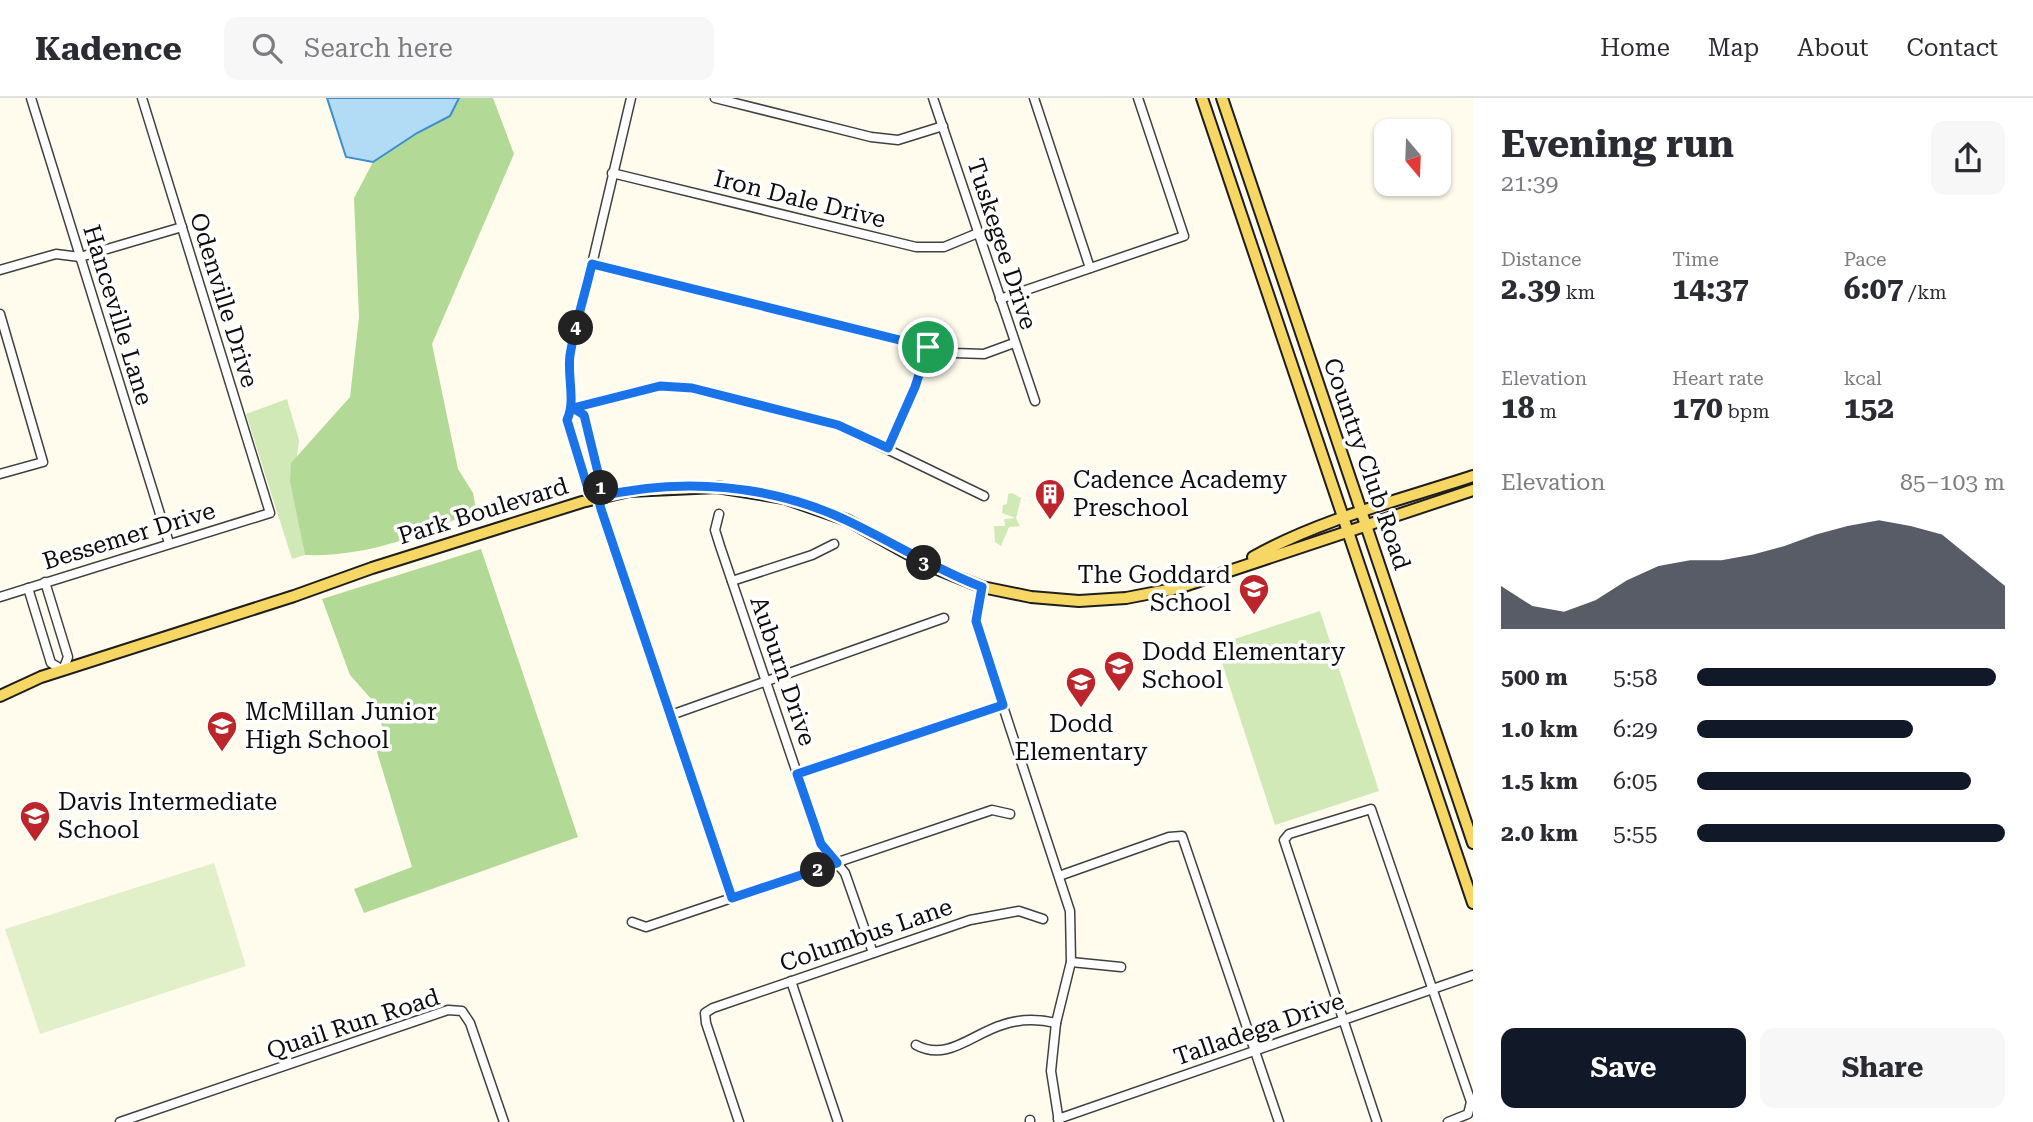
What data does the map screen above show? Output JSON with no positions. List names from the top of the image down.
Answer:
{
  "streets": {
    "main road": ["Country Club Road", "Park Boulevard"],
    "street": [
      "Iron Dale Drive",
      "Tuskegee Drive",
      "Odenville Drive",
      "Hanceville Lane",
      "Bessemer Drive",
      "Auburn Drive",
      "Columbus Lane",
      "Quail Run Road",
      "Talladega Drive"
    ]
  },
  "crossings": [
    ["Iron Dale Drive", "Tuskegee Drive"],
    ["Odenville Drive", "Bessemer Drive"],
    ["Hanceville Lane", "Bessemer Drive"],
    ["Country Club Road", "Park Boulevard"],
    ["Auburn Drive", "Columbus Lane"]
  ],
  "places": {
    "building": ["Cadence Academy Preschool"],
    "school or university": [
      "The Goddard School",
      "Dodd Elementary School",
      "Dodd Elementary",
      "McMillan Junior High School",
      "Davis Intermediate School"
    ]
  },
  "north": "bottom",
  "page": {
    "header": "Kadence",
    "search": "Search here",
    "nav": [
      "Home",
      "Map",
      "About",
      "Contact"
    ],
    "heading": ["Evening run", "21:39"],
    "stats": [
      ["Distance", "2.39 km"],
      ["Time", "14:37"],
      ["Pace", "6:07 /km"],
      ["Elevation", "18 m"],
      ["Heart rate", "170 bpm"],
      ["kcal", "152"]
    ],
    "pins": [
      "4",
      "1",
      "3",
      "2"
    ],
    "chart": ["Elevation", "85–103 m"],
    "list": [
      {
        "name": "500 m",
        "note": "5:58"
      },
      {
        "name": "1.0 km",
        "note": "6:29"
      },
      {
        "name": "1.5 km",
        "note": "6:05"
      },
      {
        "name": "2.0 km",
        "note": "5:55"
      }
    ],
    "buttons": ["Save", "Share"]
  }
}
